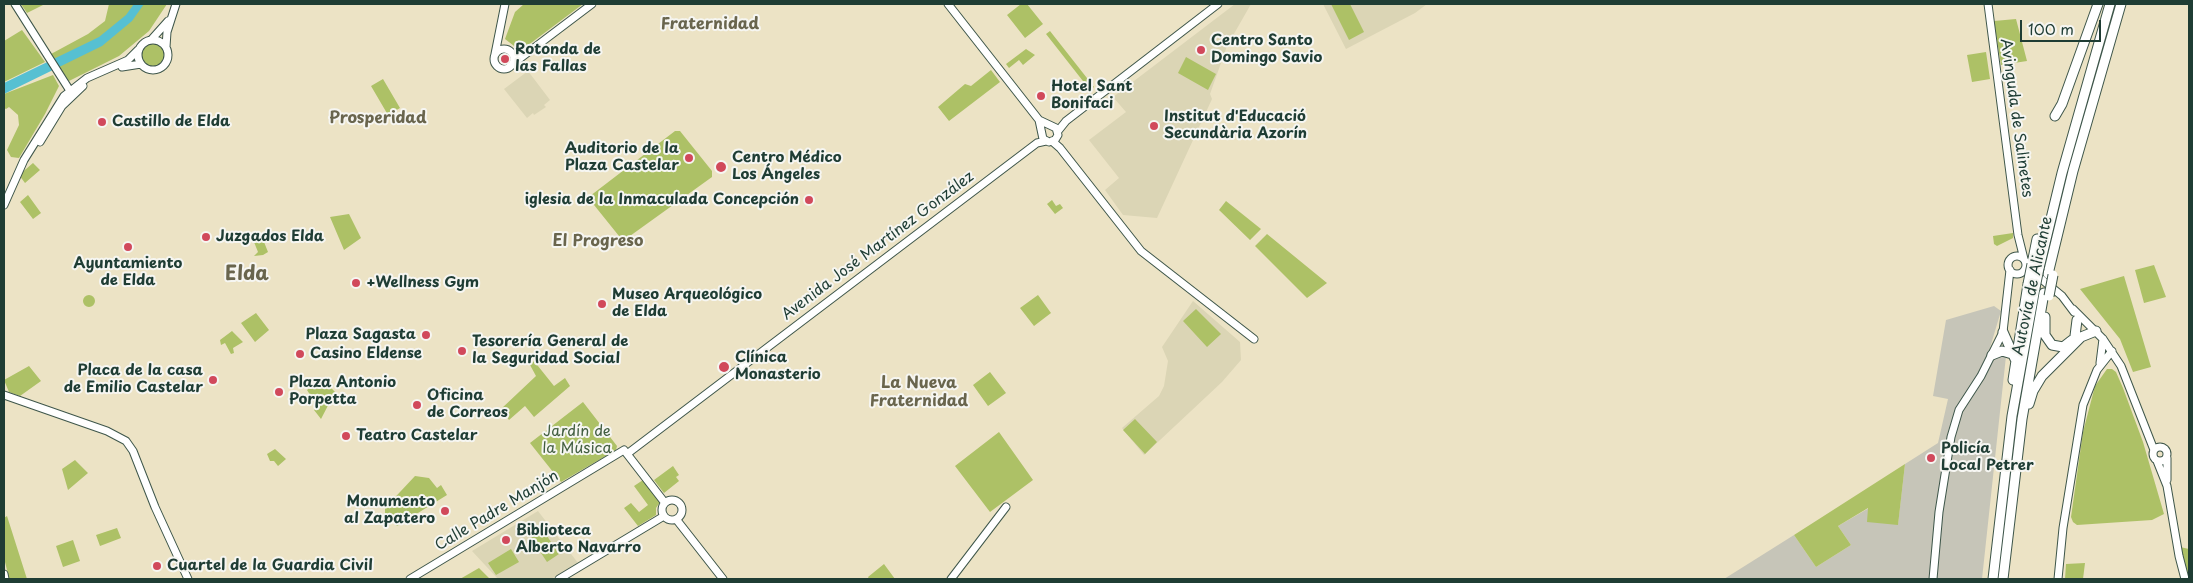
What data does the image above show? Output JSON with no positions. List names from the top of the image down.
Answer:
{
  "streets": {
    "highway": ["Autovía de Alicante"],
    "street": ["Avinguda de Salinetes", "Avenida José Martínez González", "Calle Padre Manjón"]
  },
  "crossings": [
    ["Avinguda de Salinetes", "Autovía de Alicante"],
    ["Avenida José Martínez González", "Calle Padre Manjón"]
  ],
  "districts": [
    "Fraternidad",
    "Prosperidad",
    "El Progreso",
    "Elda",
    "La Nueva Fraternidad"
  ],
  "parks": ["Jardín de la Música"],
  "places": [
    "Centro Santo Domingo Savio",
    "Rotonda de las Fallas",
    "Hotel Sant Bonifaci",
    "Castillo de Elda",
    "Institut d'Educació Secundària Azorín",
    "Auditorio de la Plaza Castelar",
    "Centro Médico Los Ángeles",
    "iglesia de la Inmaculada Concepción",
    "Juzgados Elda",
    "Ayuntamiento de Elda",
    "+Wellness Gym",
    "Museo Arqueológico de Elda",
    "Plaza Sagasta",
    "Tesorería General de la Seguridad Social",
    "Casino Eldense",
    "Clínica Monasterio",
    "Placa de la casa de Emilio Castelar",
    "Plaza Antonio Porpetta",
    "Oficina de Correos",
    "Teatro Castelar",
    "Policía Local Petrer",
    "Monumento al Zapatero",
    "Biblioteca Alberto Navarro",
    "Cuartel de la Guardia Civil"
  ],
  "scale_bar": "100 m"
}
